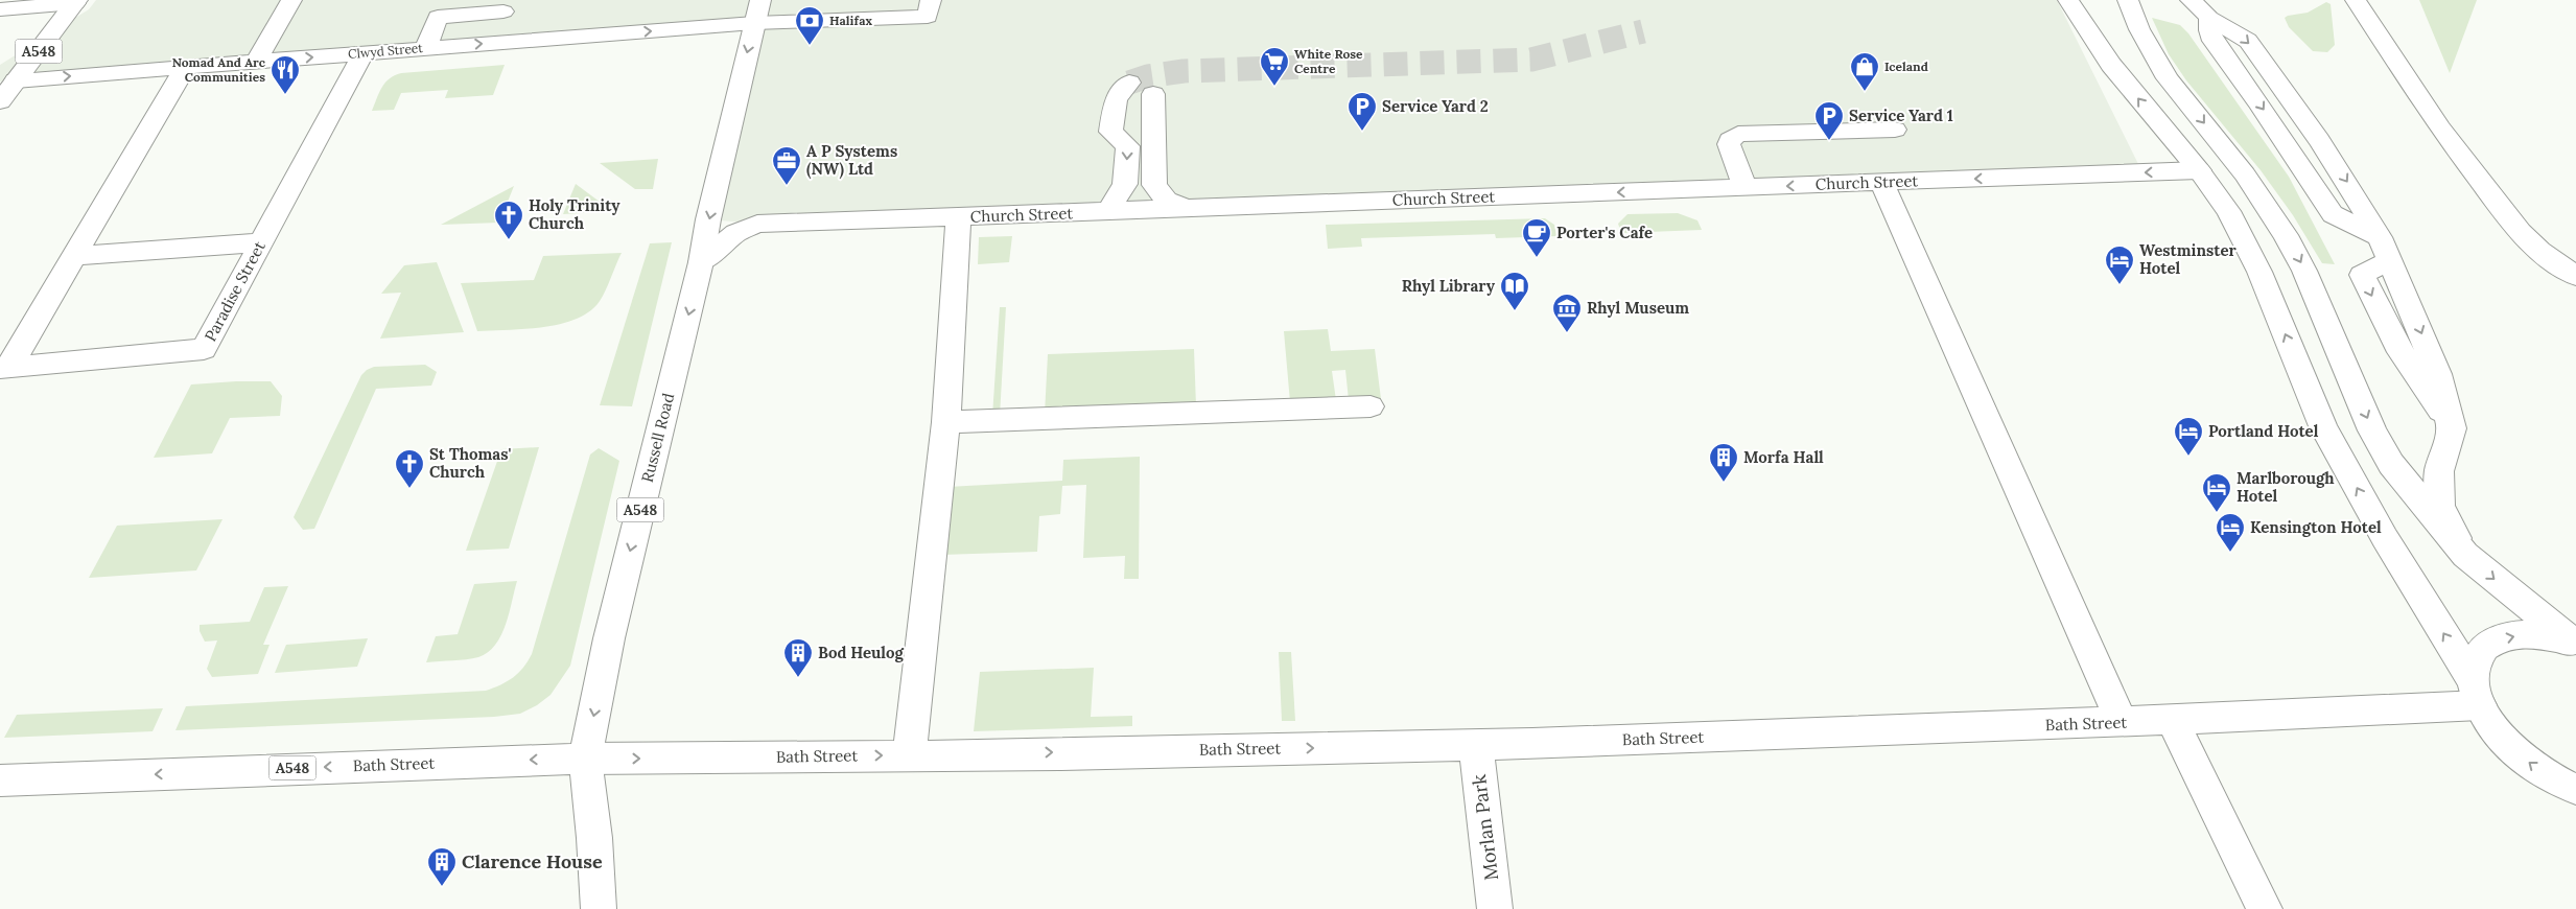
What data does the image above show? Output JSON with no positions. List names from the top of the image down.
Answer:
{
  "streets": {
    "street": [
      "A548",
      "Clwyd Street",
      "Church Street",
      "Paradise Street",
      "Russell Road",
      "Bath Street",
      "Morlan Park"
    ]
  },
  "crossings": [
    ["A548", "Clwyd Street"],
    ["Clwyd Street", "Paradise Street"],
    ["Clwyd Street", "Russell Road"],
    ["Church Street", "Russell Road"],
    ["Russell Road", "Bath Street"],
    ["Bath Street", "Morlan Park"]
  ],
  "one_way": ["Church Street", "Russell Road"],
  "places": {
    "bank": ["Halifax"],
    "supermarket": ["White Rose Centre"],
    "shop": ["Iceland"],
    "restaurant": ["Nomad And Arc Communities"],
    "parking": ["Service Yard 2", "Service Yard 1"],
    "office": ["A P Systems (NW) Ltd"],
    "church": ["Holy Trinity Church", "St Thomas' Church"],
    "cafe": ["Porter's Cafe"],
    "hotel": [
      "Westminster Hotel",
      "Portland Hotel",
      "Marlborough Hotel",
      "Kensington Hotel"
    ],
    "library": ["Rhyl Library"],
    "museum": ["Rhyl Museum"],
    "building": ["Morfa Hall", "Bod Heulog", "Clarence House"]
  }
}
